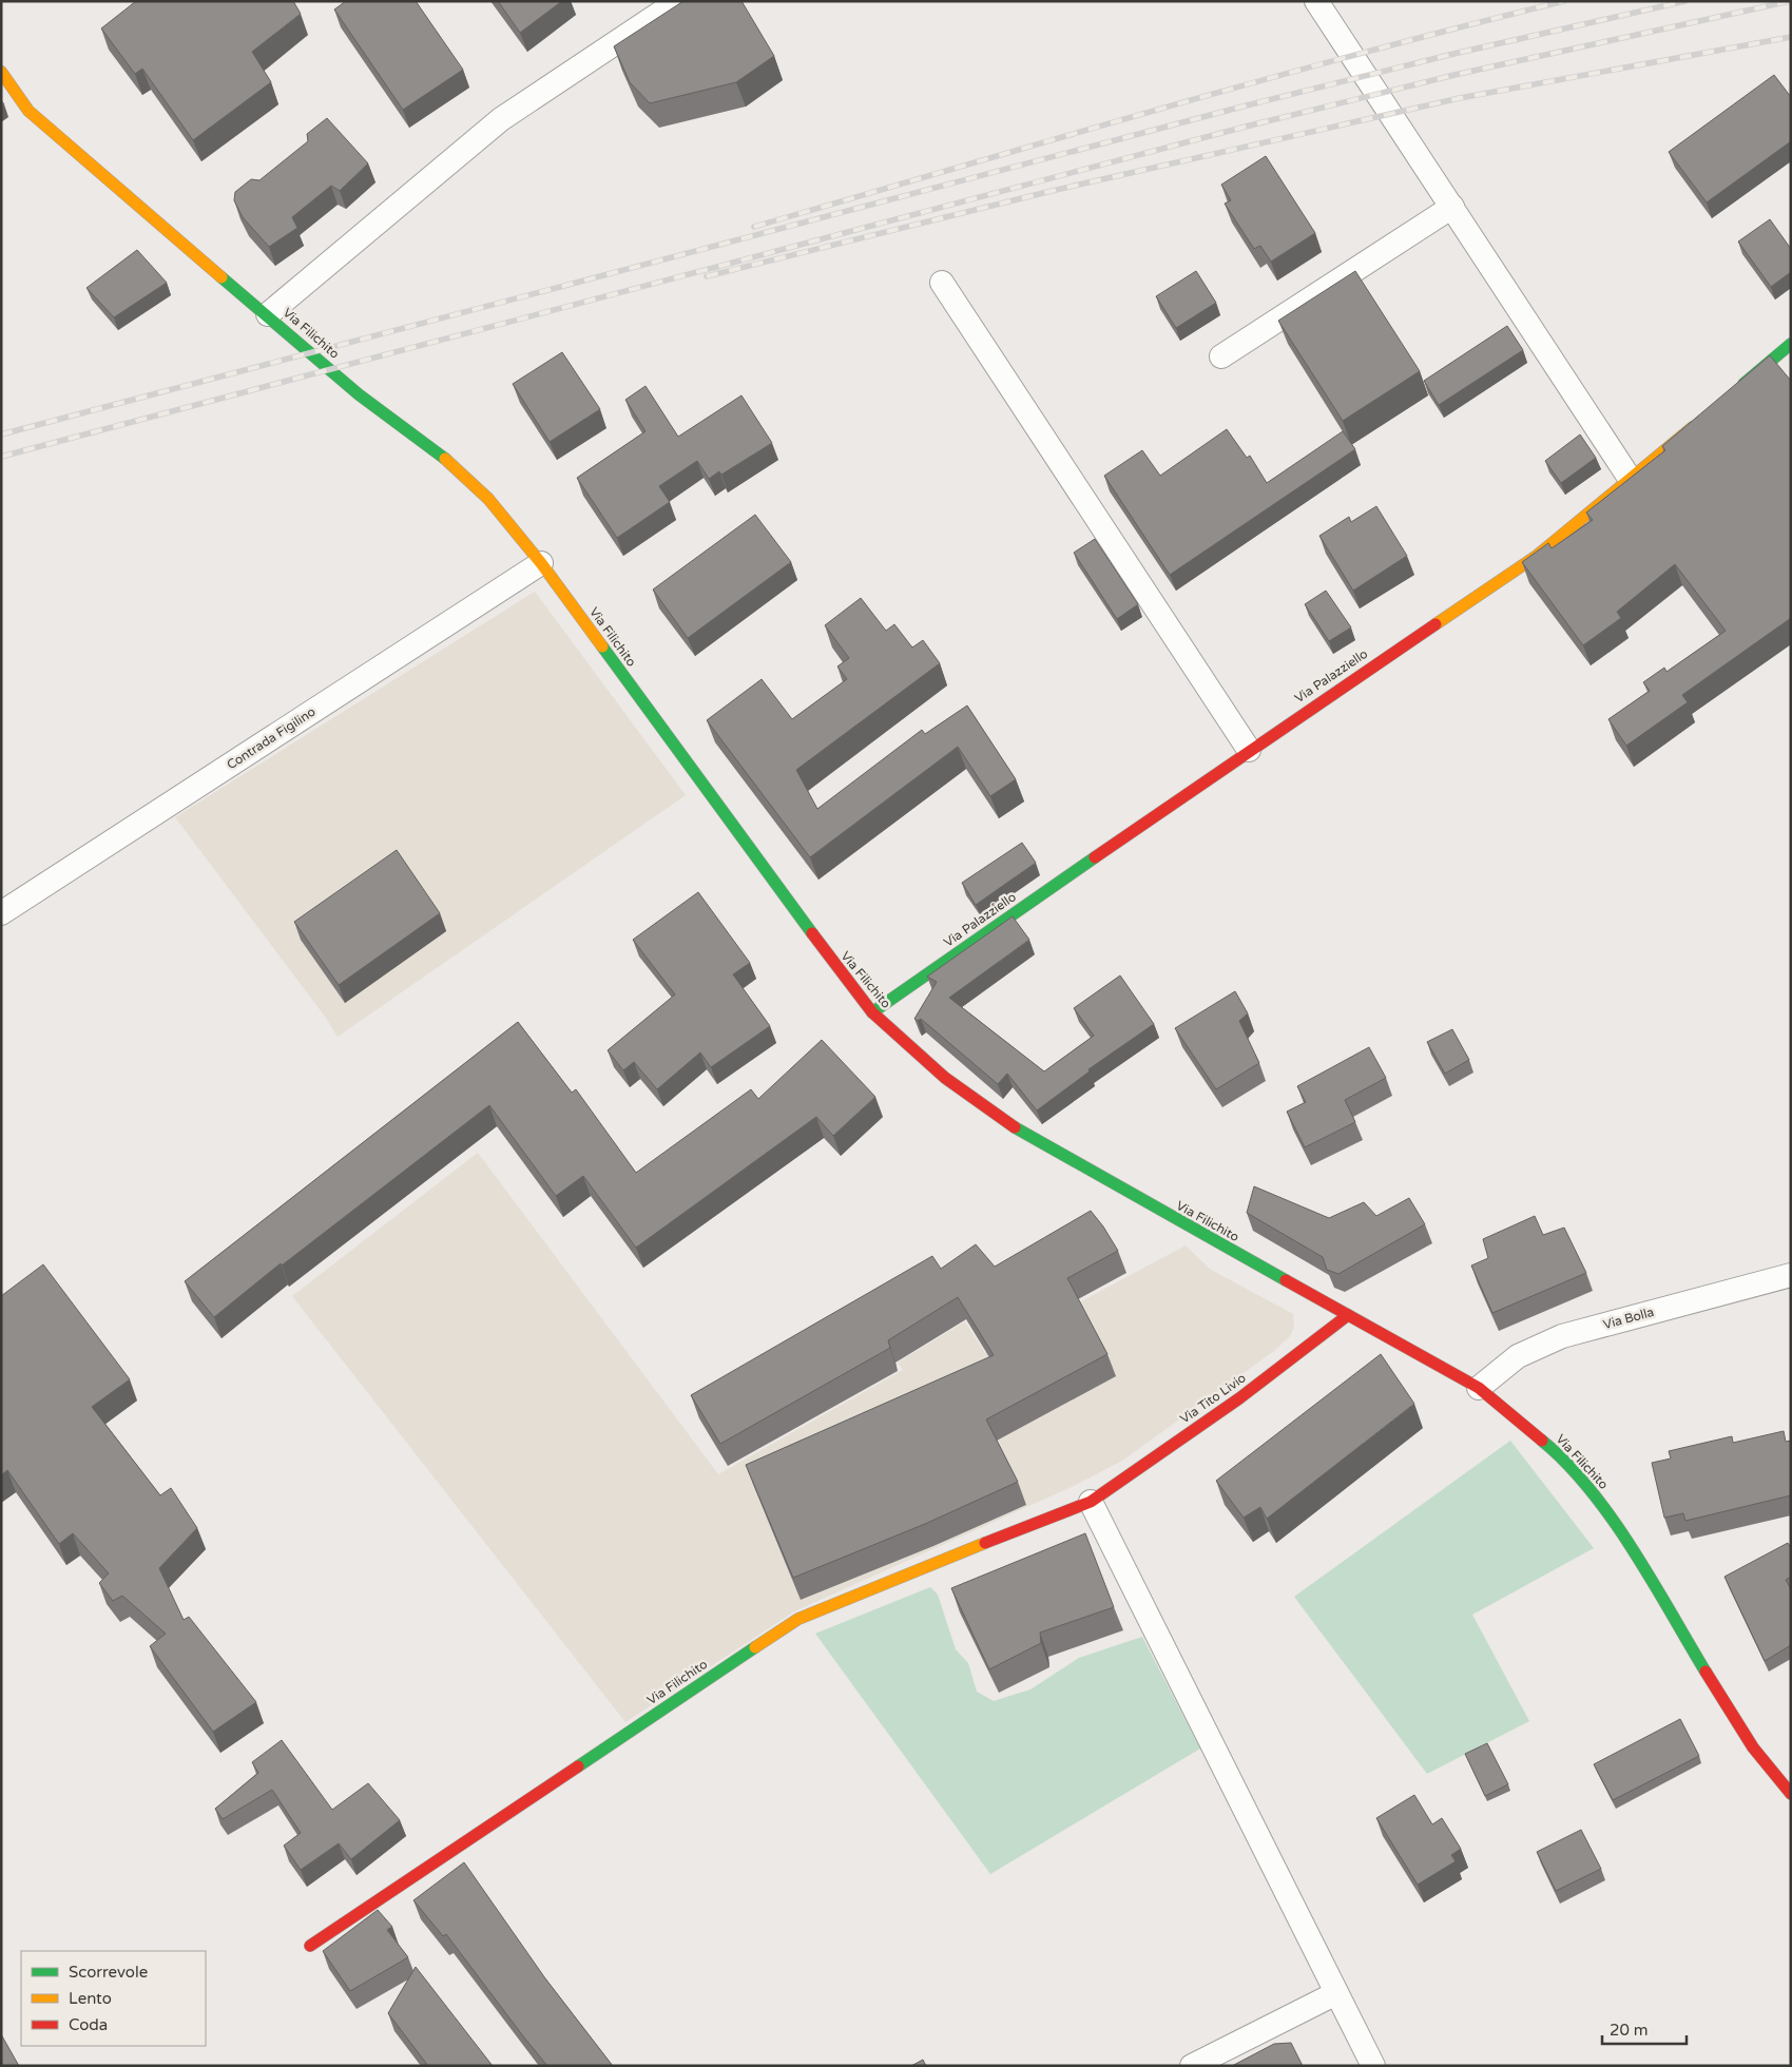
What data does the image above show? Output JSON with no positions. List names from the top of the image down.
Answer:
{
  "streets": {
    "street": [
      "Via Filichito",
      "Via Palazziello",
      "Contrada Figilino",
      "Via Bolla",
      "Via Tito Livio"
    ]
  },
  "crossings": [
    ["Via Filichito", "Via Palazziello"],
    ["Via Filichito", "Contrada Figilino"],
    ["Via Filichito", "Via Bolla"],
    ["Via Filichito", "Via Tito Livio"]
  ],
  "legend": ["Scorrevole", "Lento", "Coda"],
  "scale_bar": "20 m"
}
